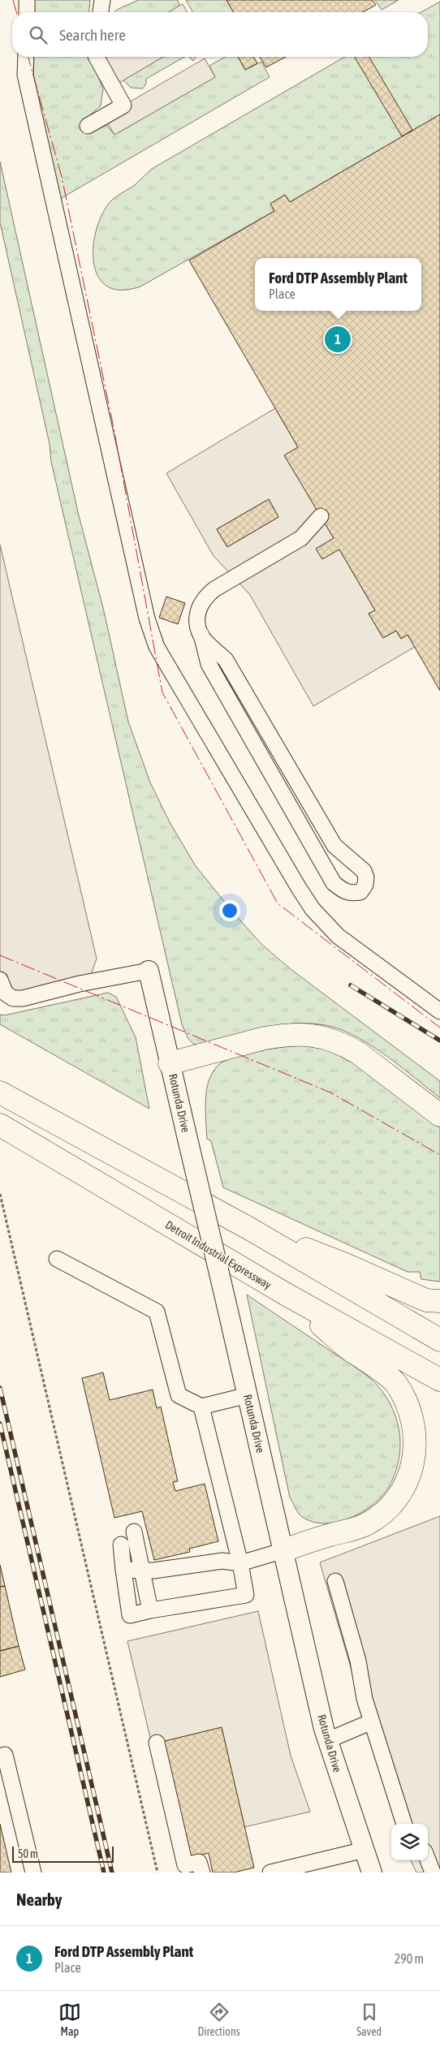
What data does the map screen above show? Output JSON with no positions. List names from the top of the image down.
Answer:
{
  "streets": {
    "highway": ["Detroit Industrial Expressway"],
    "main road": ["Rotunda Drive"]
  },
  "scale_bar": "50 m",
  "page": {
    "search": "Search here",
    "popup": ["Ford DTP Assembly Plant", "Place"],
    "pins": "1",
    "scale": "50 m",
    "heading": "Nearby",
    "list": [
      {
        "mark": "1",
        "name": "Ford DTP Assembly Plant",
        "note": "Place",
        "value": "290 m"
      }
    ],
    "nav": ["Map", "Directions", "Saved"]
  }
}
